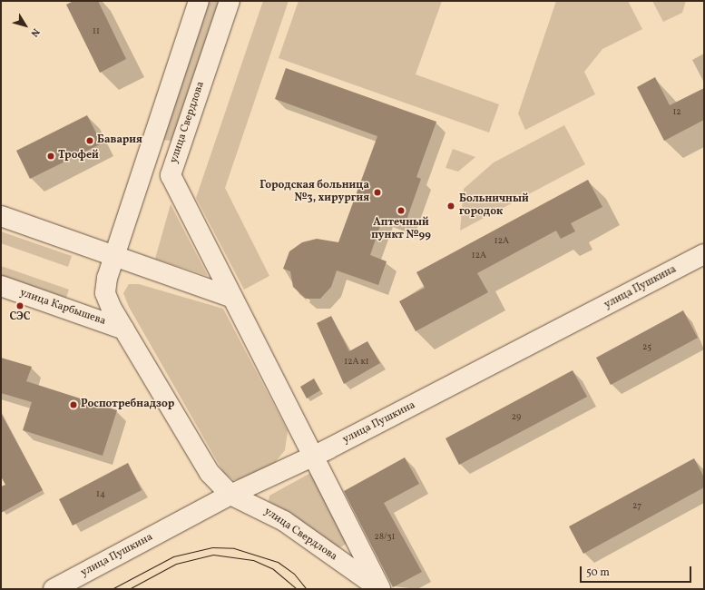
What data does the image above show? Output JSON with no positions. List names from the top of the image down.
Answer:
{
  "streets": {
    "street": ["улица Свердлова", "улица Пушкина", "улица Карбышева"]
  },
  "crossings": [
    ["улица Свердлова", "улица Пушкина"],
    ["улица Свердлова", "улица Карбышева"]
  ],
  "places": [
    "Бавария",
    "Трофей",
    "Городская больница №3, хирургия",
    "Больничный городок",
    "Аптечный пункт №99",
    "СЭС",
    "Роспотребнадзор"
  ],
  "house_numbers": [
    "11",
    "12",
    "12А",
    "12А",
    "25",
    "12А к1",
    "29",
    "14",
    "27",
    "28/31"
  ],
  "scale_bar": "50 m",
  "north": "bottom right"
}
